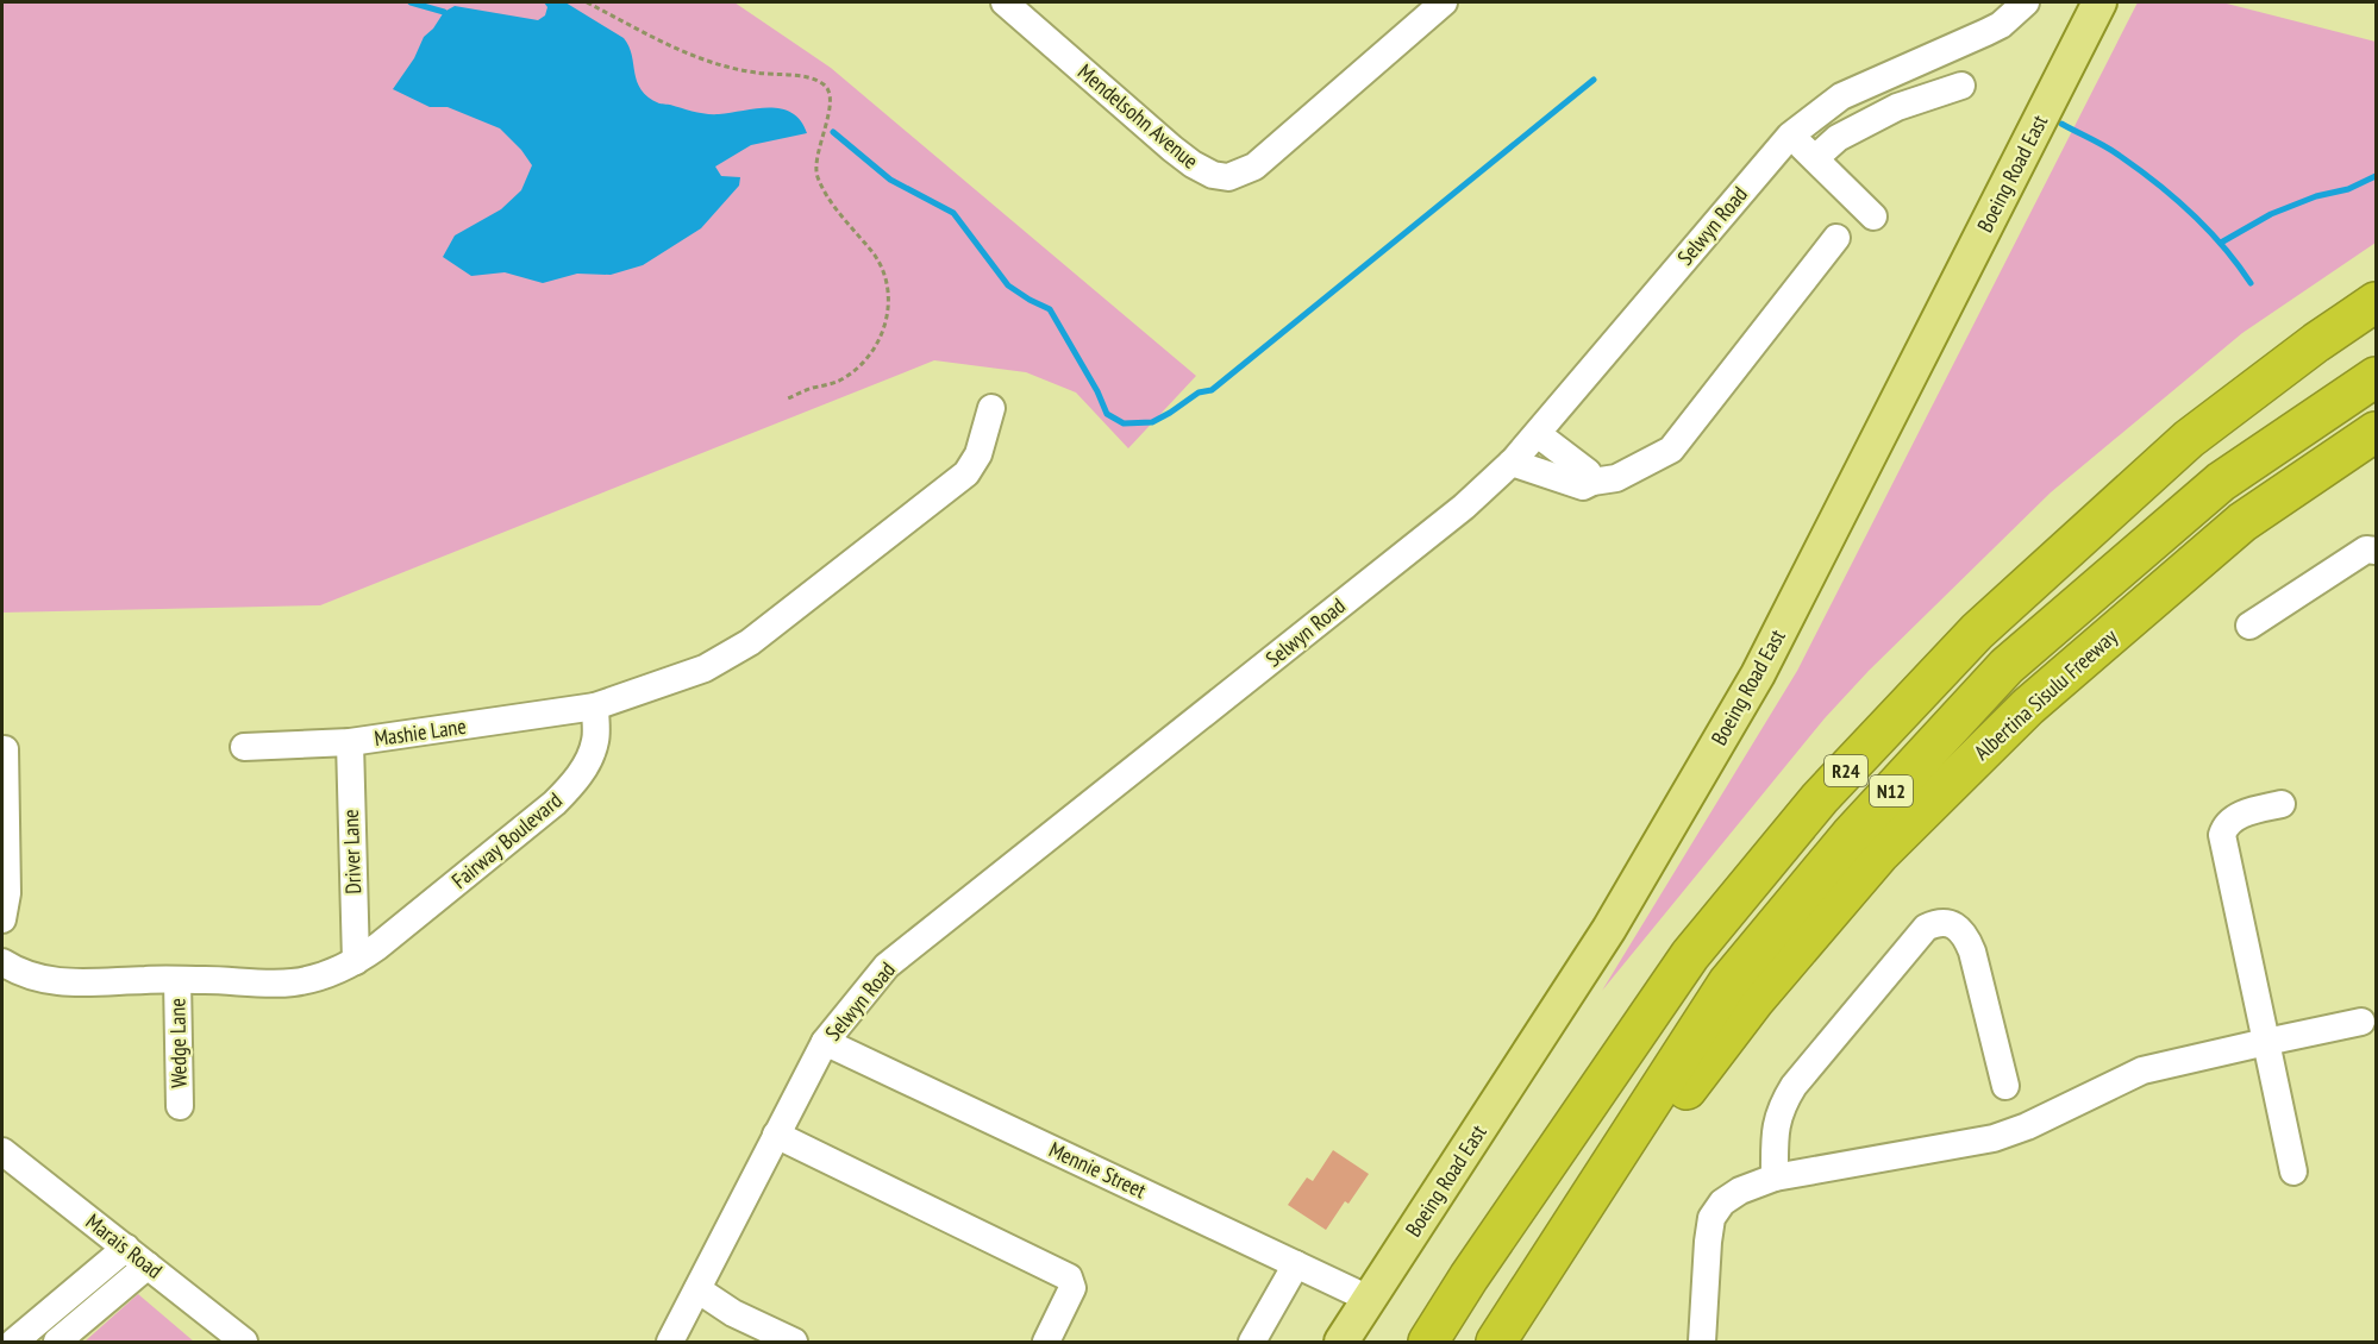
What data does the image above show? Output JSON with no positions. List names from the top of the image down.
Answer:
{
  "streets": {
    "highway": ["Albertina Sisulu Freeway", "R24", "N12"],
    "main road": ["Boeing Road East"],
    "street": [
      "Mendelsohn Avenue",
      "Selwyn Road",
      "Mashie Lane",
      "Fairway Boulevard",
      "Driver Lane",
      "Wedge Lane",
      "Mennie Street",
      "Marais Road"
    ]
  },
  "crossings": [
    ["Boeing Road East", "Mennie Street"],
    ["Selwyn Road", "Mennie Street"],
    ["Albertina Sisulu Freeway", "N12"],
    ["Mashie Lane", "Fairway Boulevard"],
    ["Mashie Lane", "Driver Lane"],
    ["Fairway Boulevard", "Driver Lane"],
    ["Fairway Boulevard", "Wedge Lane"]
  ]
}
